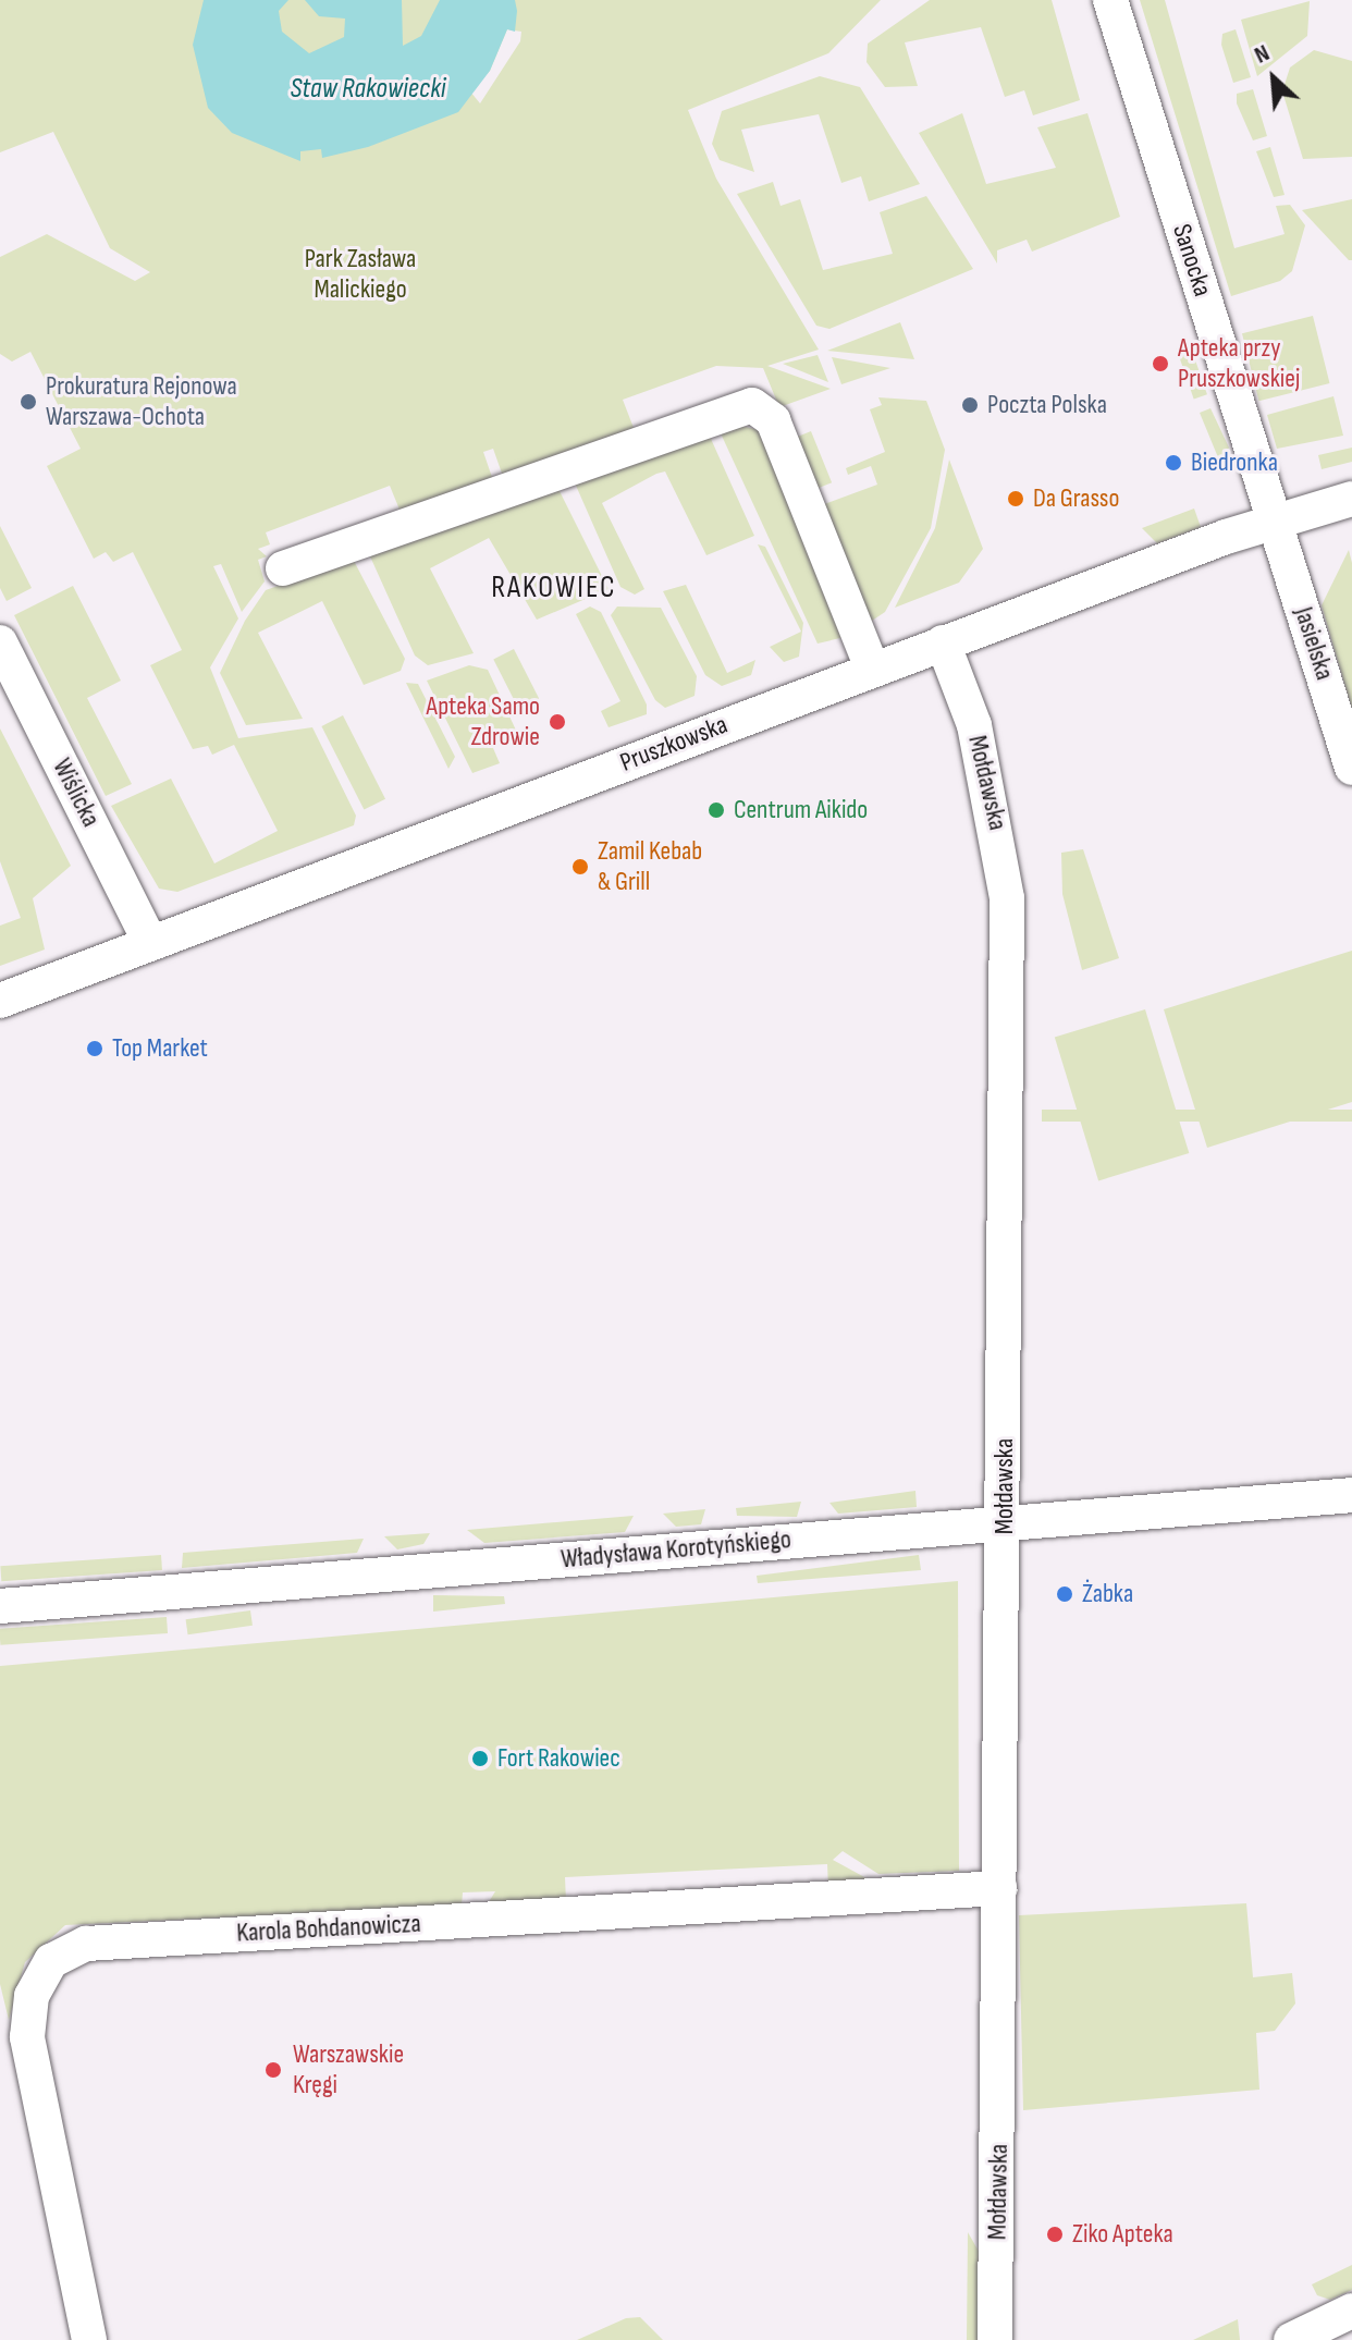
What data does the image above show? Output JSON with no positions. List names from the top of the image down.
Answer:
{
  "streets": {
    "street": [
      "Sanocka",
      "Jasielska",
      "Pruszkowska",
      "Mołdawska",
      "Wiślicka",
      "Władysława Korotyńskiego",
      "Karola Bohdanowicza"
    ]
  },
  "crossings": [
    ["Sanocka", "Jasielska"],
    ["Sanocka", "Pruszkowska"],
    ["Jasielska", "Pruszkowska"],
    ["Pruszkowska", "Mołdawska"],
    ["Pruszkowska", "Wiślicka"],
    ["Mołdawska", "Władysława Korotyńskiego"],
    ["Mołdawska", "Karola Bohdanowicza"]
  ],
  "districts": ["RAKOWIEC"],
  "water": ["Staw Rakowiecki"],
  "parks": ["Park Zasława Malickiego"],
  "places": [
    "Apteka przy Pruszkowskiej",
    "Prokuratura Rejonowa Warszawa-Ochota",
    "Poczta Polska",
    "Biedronka",
    "Da Grasso",
    "Apteka Samo Zdrowie",
    "Centrum Aikido",
    "Zamil Kebab & Grill",
    "Top Market",
    "Żabka",
    "Fort Rakowiec",
    "Warszawskie Kręgi",
    "Ziko Apteka"
  ],
  "north": "top left"
}
